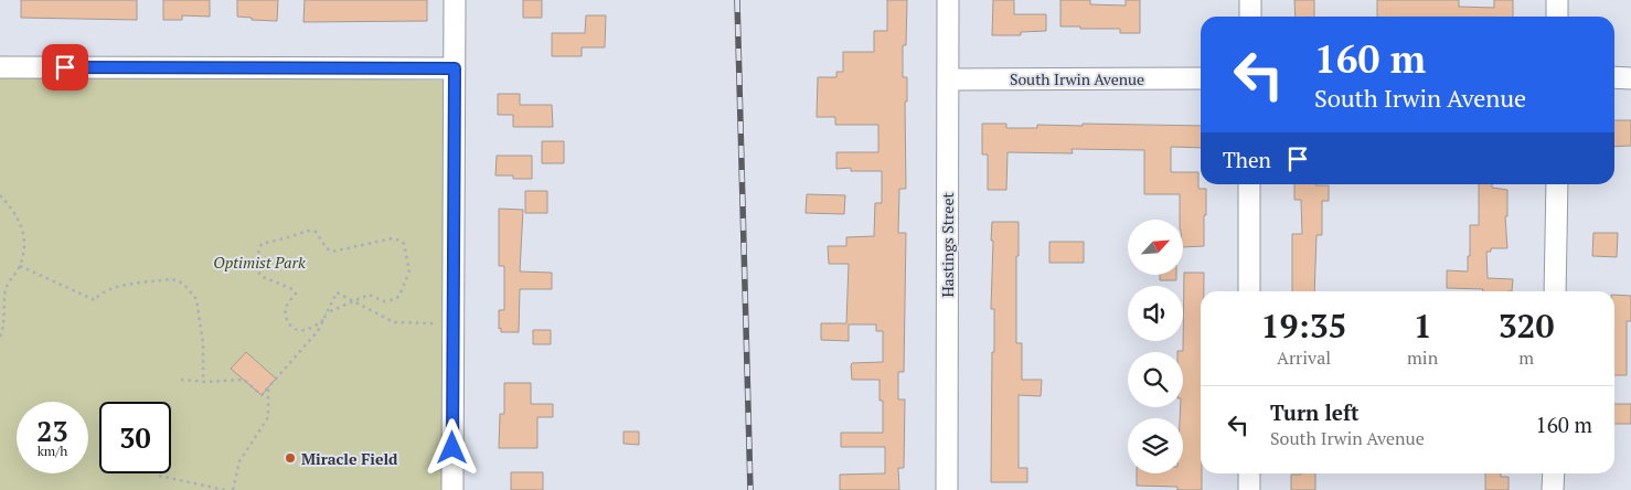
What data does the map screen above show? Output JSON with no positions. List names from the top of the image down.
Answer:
{
  "streets": {
    "street": ["South Irwin Avenue", "Hastings Street"]
  },
  "crossings": [
    ["South Irwin Avenue", "Hastings Street"]
  ],
  "parks": ["Optimist Park"],
  "places": ["Miracle Field"],
  "north": "top right",
  "page": {
    "turn": ["160 m", "South Irwin Avenue"],
    "then": "Then",
    "eta": [
      "19:35",
      "Arrival",
      "1",
      "min",
      "320",
      "m"
    ],
    "list": [
      {
        "name": "Turn left",
        "note": "South Irwin Avenue",
        "value": "160 m"
      }
    ],
    "speed": "23 km/h",
    "limit": "30"
  }
}
